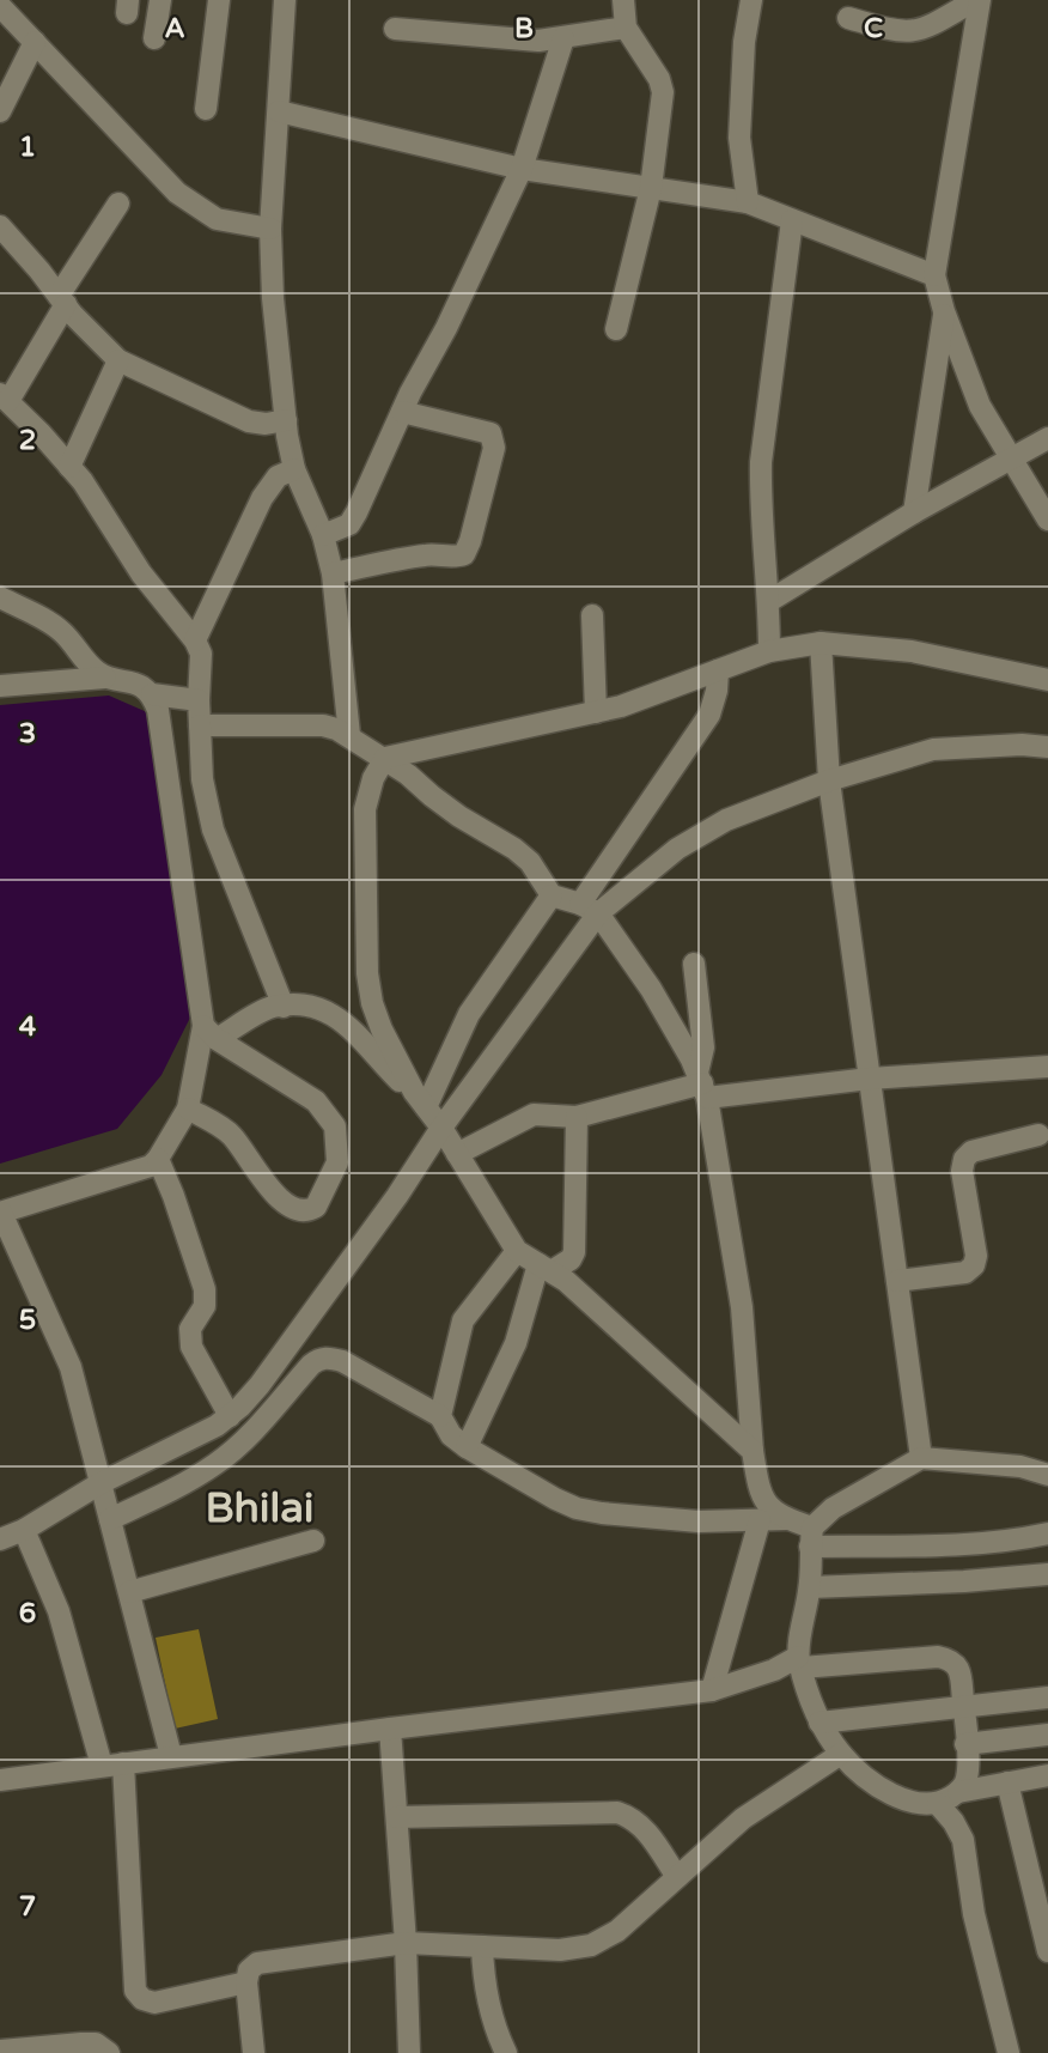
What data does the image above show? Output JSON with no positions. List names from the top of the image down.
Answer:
{
  "districts": ["Bhilai"],
  "grid": {
    "columns": ["A", "B", "C"],
    "rows": [
      "1",
      "2",
      "3",
      "4",
      "5",
      "6",
      "7"
    ]
  }
}
